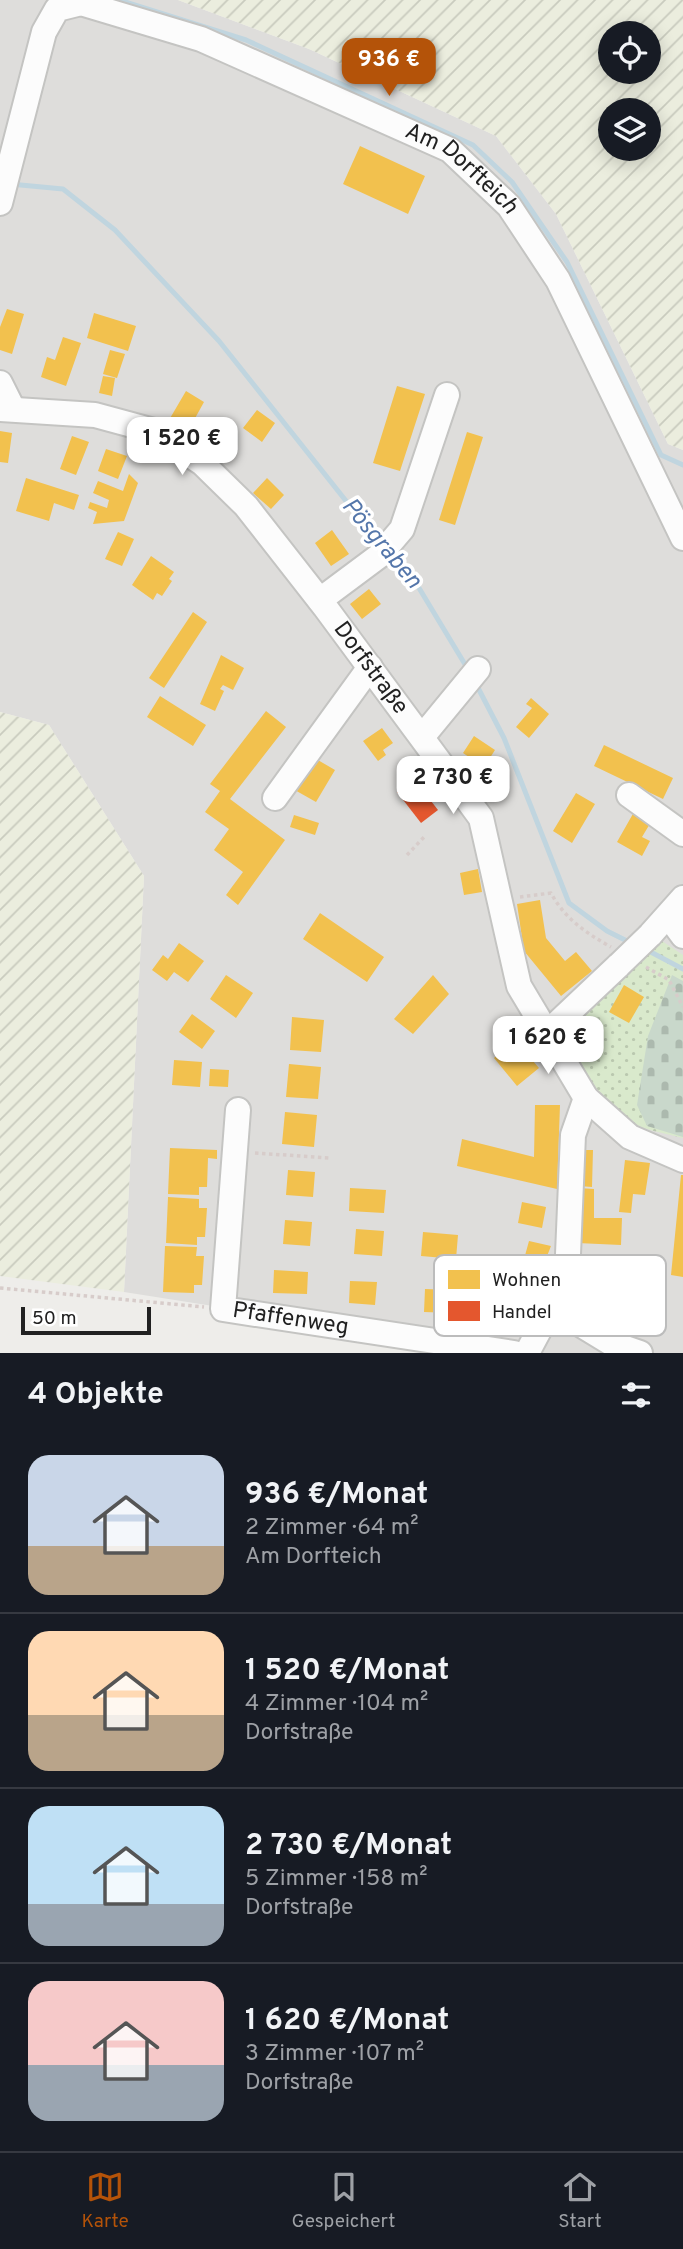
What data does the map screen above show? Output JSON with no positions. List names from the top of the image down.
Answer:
{
  "streets": {
    "street": ["Am Dorfteich", "Dorfstraße", "Pfaffenweg"]
  },
  "water": ["Pösgraben"],
  "legend": ["Wohnen", "Handel"],
  "scale_bar": "50 m",
  "page": {
    "price": [
      "936 €",
      "1 520 €",
      "2 730 €",
      "1 620 €"
    ],
    "scale": "50 m",
    "heading": "4 Objekte",
    "list": [
      {
        "name": "936 €/Monat",
        "note": "2 Zimmer · 64 m² · Am Dorfteich"
      },
      {
        "name": "1 520 €/Monat",
        "note": "4 Zimmer · 104 m² · Dorfstraße"
      },
      {
        "name": "2 730 €/Monat",
        "note": "5 Zimmer · 158 m² · Dorfstraße"
      },
      {
        "name": "1 620 €/Monat",
        "note": "3 Zimmer · 107 m² · Dorfstraße"
      }
    ],
    "tabs": ["Karte", "Gespeichert", "Start"]
  }
}
